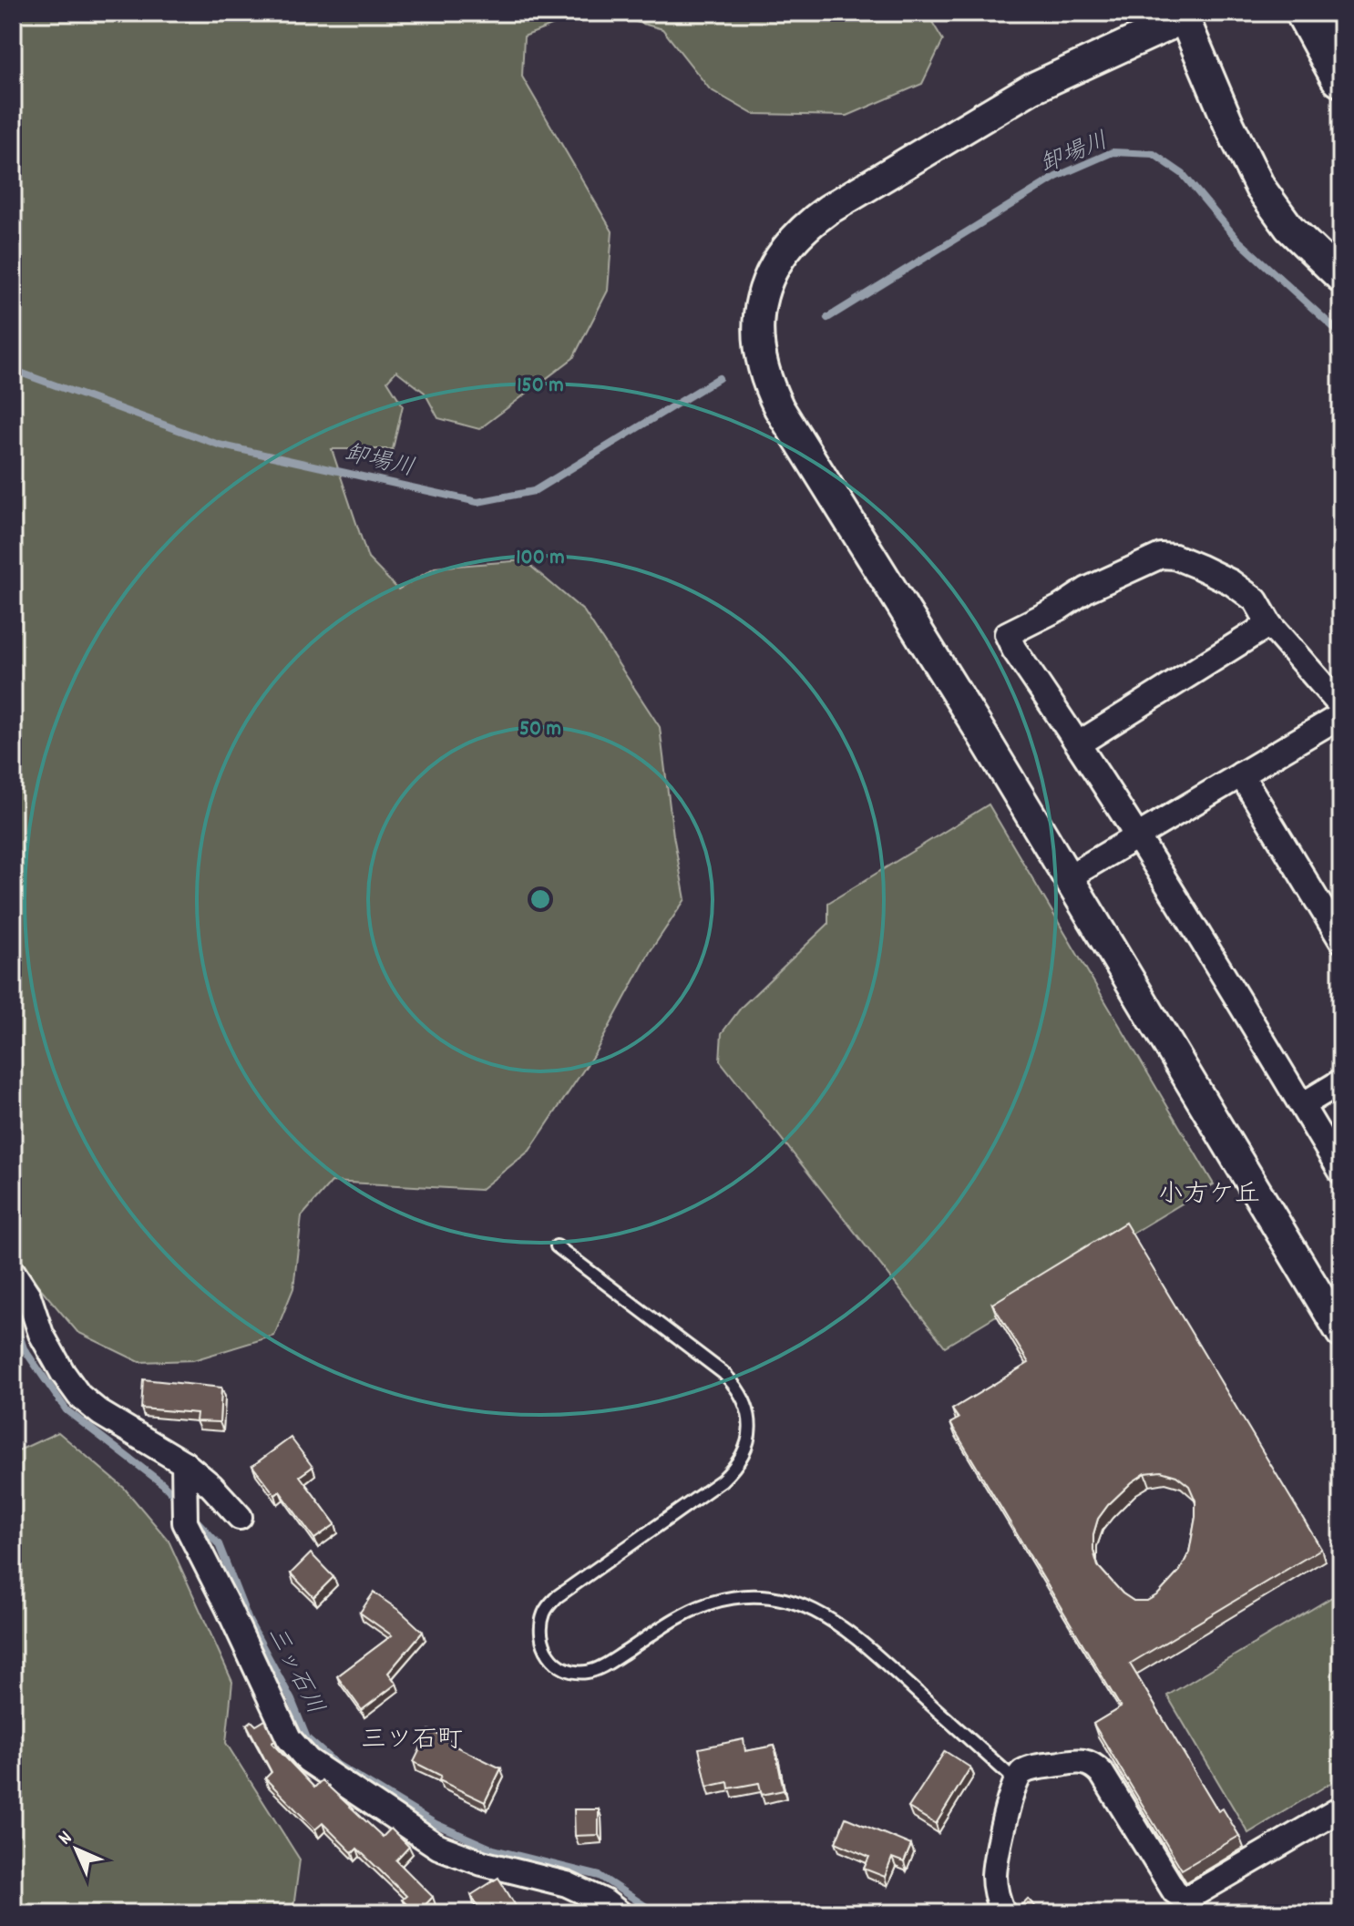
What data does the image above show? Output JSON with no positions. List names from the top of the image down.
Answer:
{
  "districts": ["小方ケ丘", "三ツ石町"],
  "water": ["卸場川", "三ッ石川"],
  "north": "top left",
  "rings": ["150 m", "100 m", "50 m"]
}
